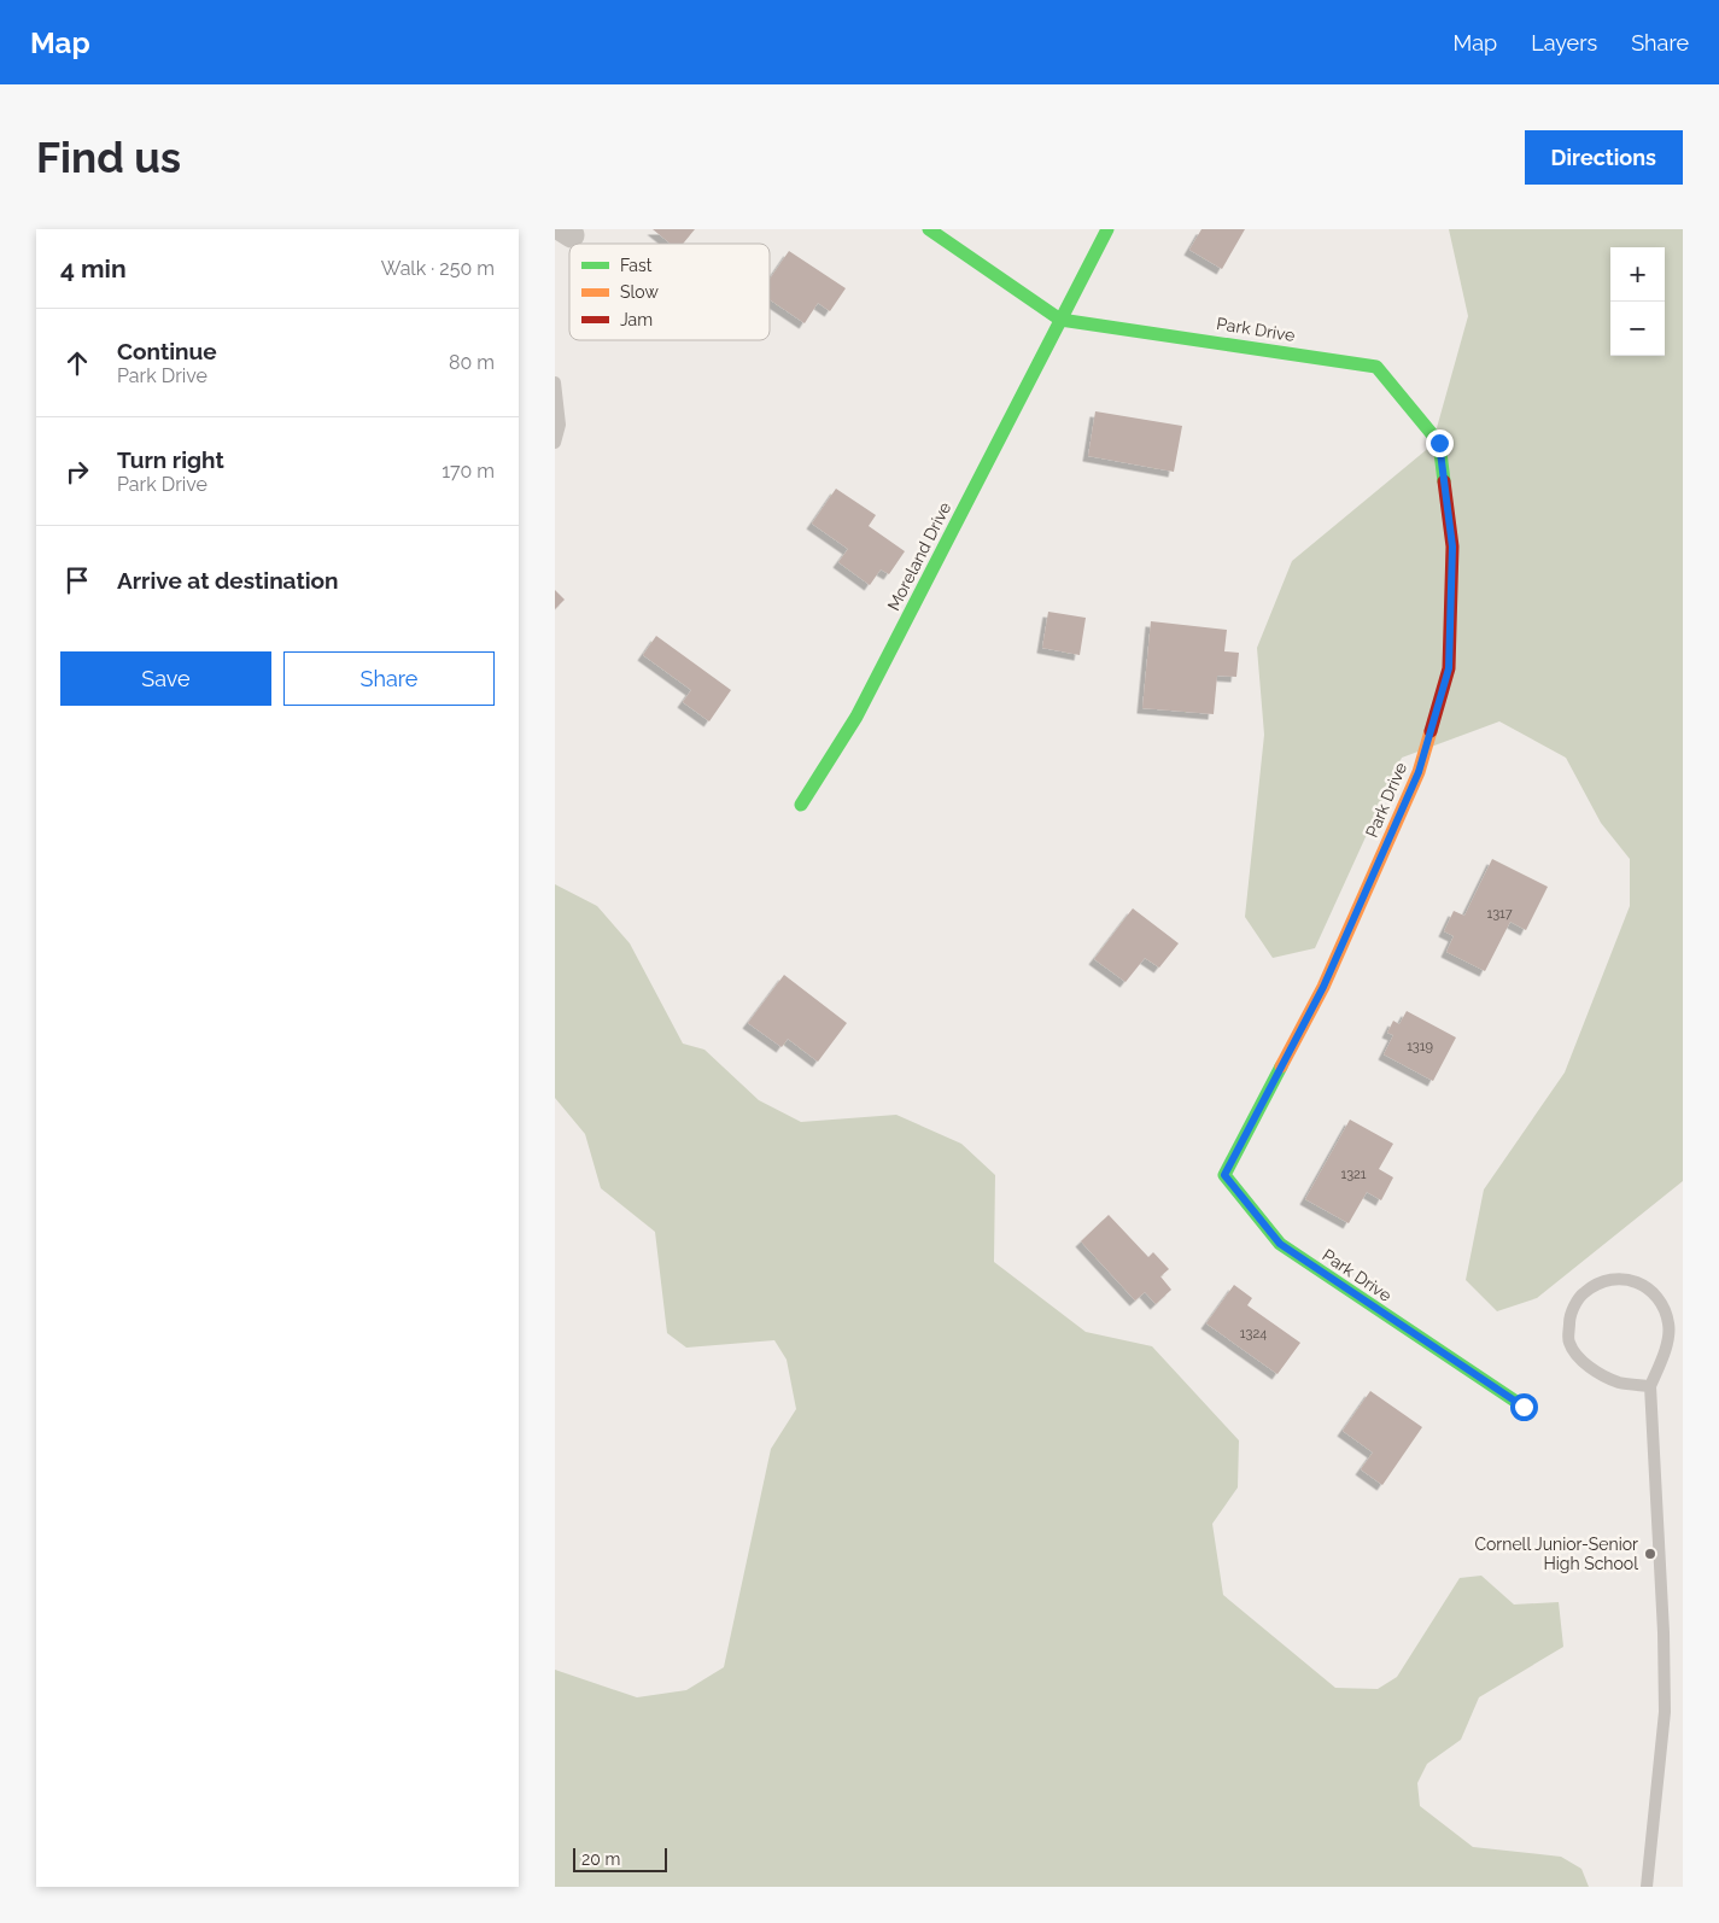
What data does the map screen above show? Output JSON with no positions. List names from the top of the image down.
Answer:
{
  "streets": {
    "street": ["Park Drive", "Moreland Drive"]
  },
  "crossings": [
    ["Park Drive", "Moreland Drive"]
  ],
  "places": ["Cornell Junior-Senior High School"],
  "house_numbers": [
    "1317",
    "1319",
    "1321",
    "1324"
  ],
  "legend": ["Fast", "Slow", "Jam"],
  "scale_bar": "20 m",
  "page": {
    "header": "Map",
    "nav": ["Map", "Layers", "Share"],
    "buttons": [
      "Directions",
      ["Save", "Share"]
    ],
    "title": "Find us",
    "heading": ["4 min", "Walk · 250 m"],
    "map_buttons": ["+", "−"],
    "list": [
      ["Continue", "Park Drive", "80 m"],
      ["Turn right", "Park Drive", "170 m"],
      "Arrive at destination"
    ],
    "scale": "20 m"
  }
}
